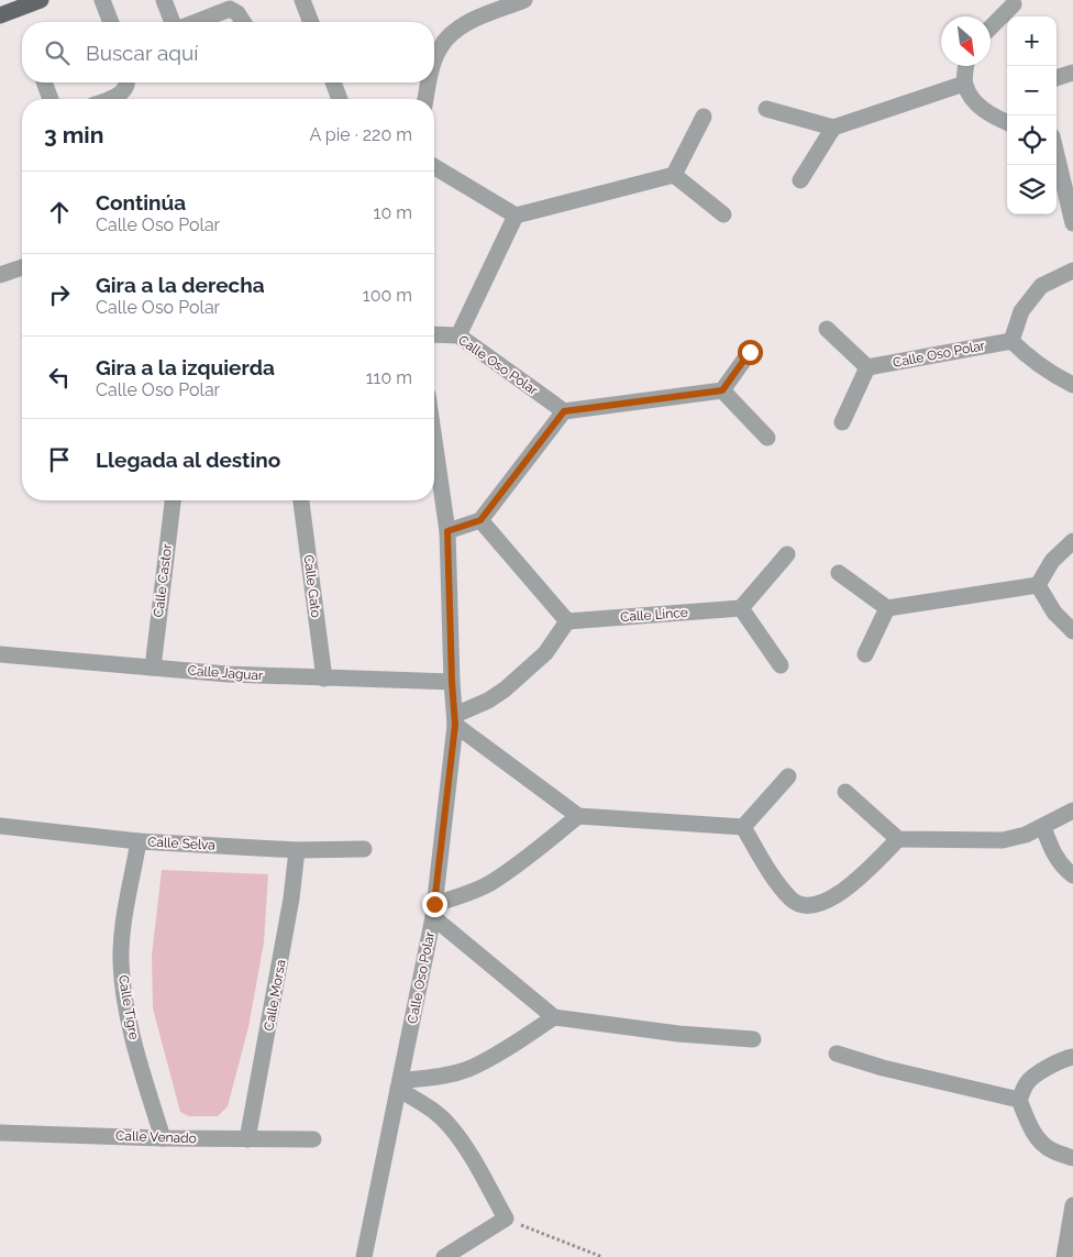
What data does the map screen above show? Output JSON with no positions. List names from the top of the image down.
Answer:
{
  "streets": {
    "street": [
      "Calle Oso Polar",
      "Calle Castor",
      "Calle Gato",
      "Calle Lince",
      "Calle Jaguar",
      "Calle Selva",
      "Calle Morsa",
      "Calle Tigre",
      "Calle Venado"
    ]
  },
  "crossings": [
    ["Calle Oso Polar", "Calle Jaguar"],
    ["Calle Castor", "Calle Jaguar"],
    ["Calle Gato", "Calle Jaguar"],
    ["Calle Selva", "Calle Morsa"],
    ["Calle Selva", "Calle Tigre"],
    ["Calle Morsa", "Calle Venado"],
    ["Calle Tigre", "Calle Venado"]
  ],
  "north": "bottom right",
  "page": {
    "map_buttons": ["+", "−"],
    "search": "Buscar aquí",
    "heading": ["3 min", "A pie · 220 m"],
    "list": [
      ["Continúa", "Calle Oso Polar", "10 m"],
      ["Gira a la derecha", "Calle Oso Polar", "100 m"],
      ["Gira a la izquierda", "Calle Oso Polar", "110 m"],
      "Llegada al destino"
    ]
  }
}
